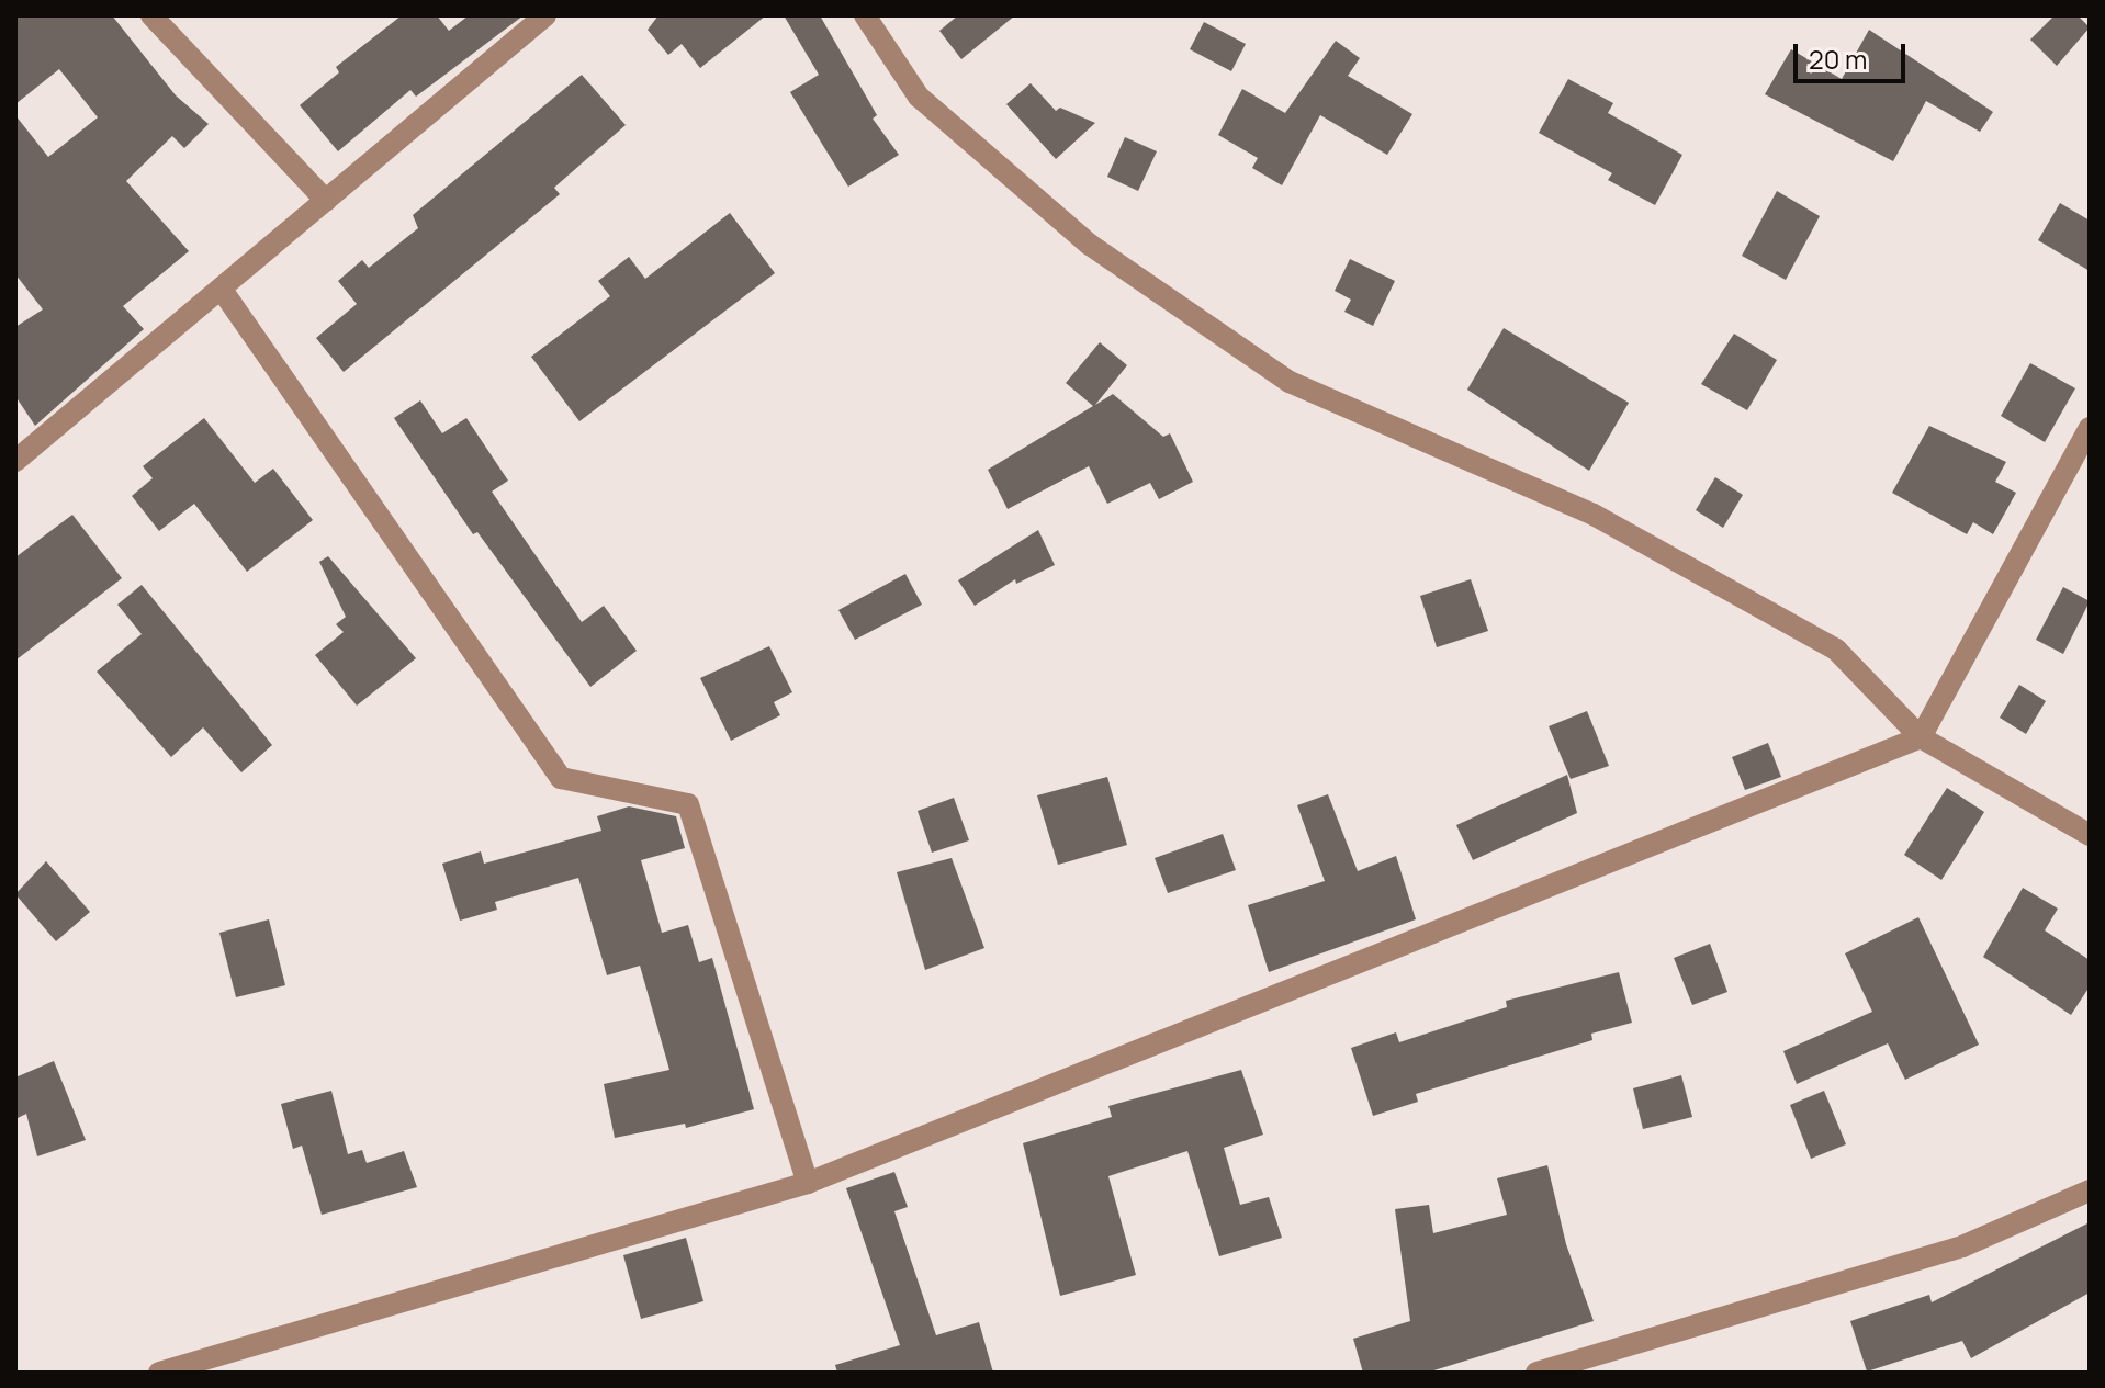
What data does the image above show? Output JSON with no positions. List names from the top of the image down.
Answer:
{
  "scale_bar": "20 m"
}
